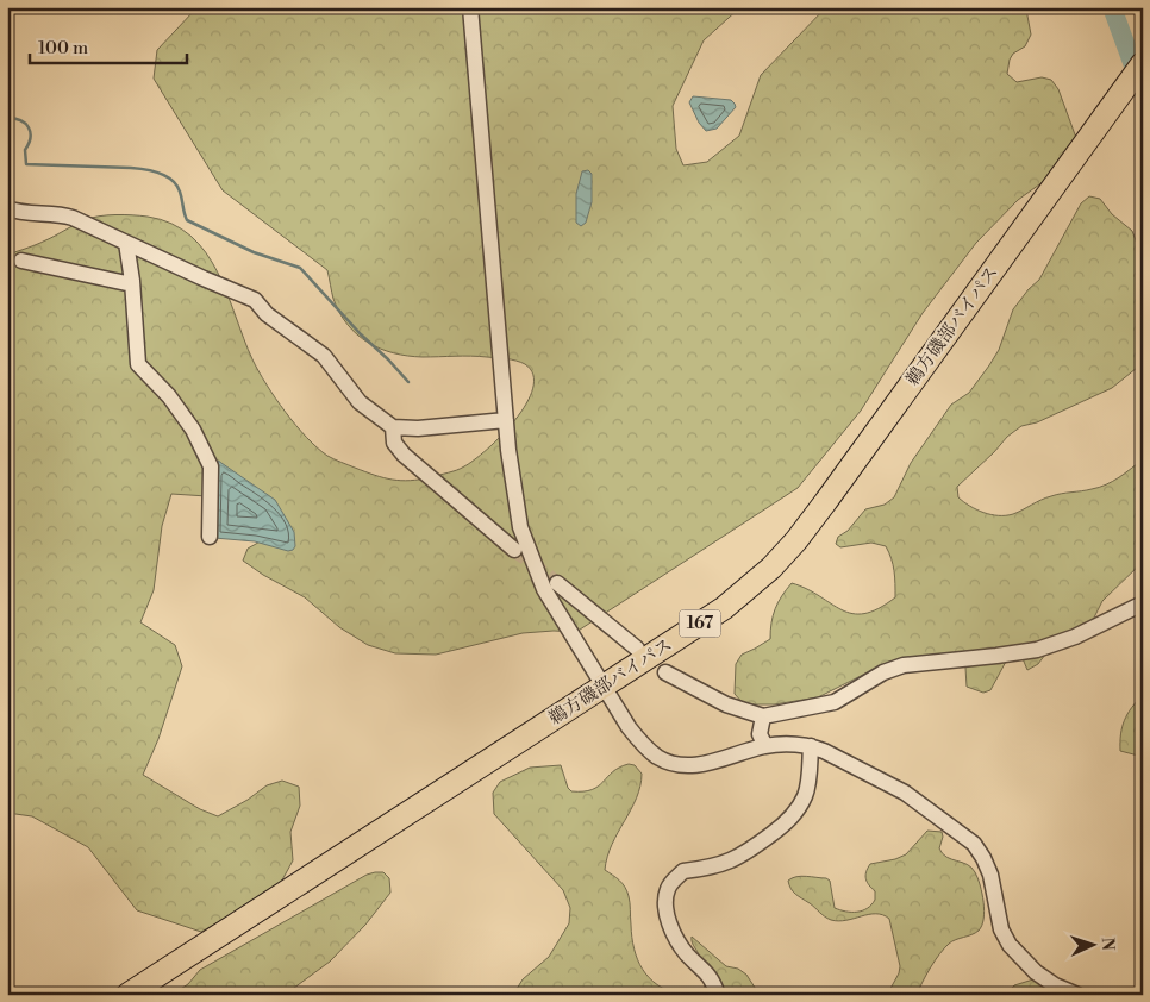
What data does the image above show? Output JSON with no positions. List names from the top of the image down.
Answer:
{
  "streets": {
    "highway": ["鵜方磯部バイパス", "167"]
  },
  "scale_bar": "100 m",
  "north": "right"
}
